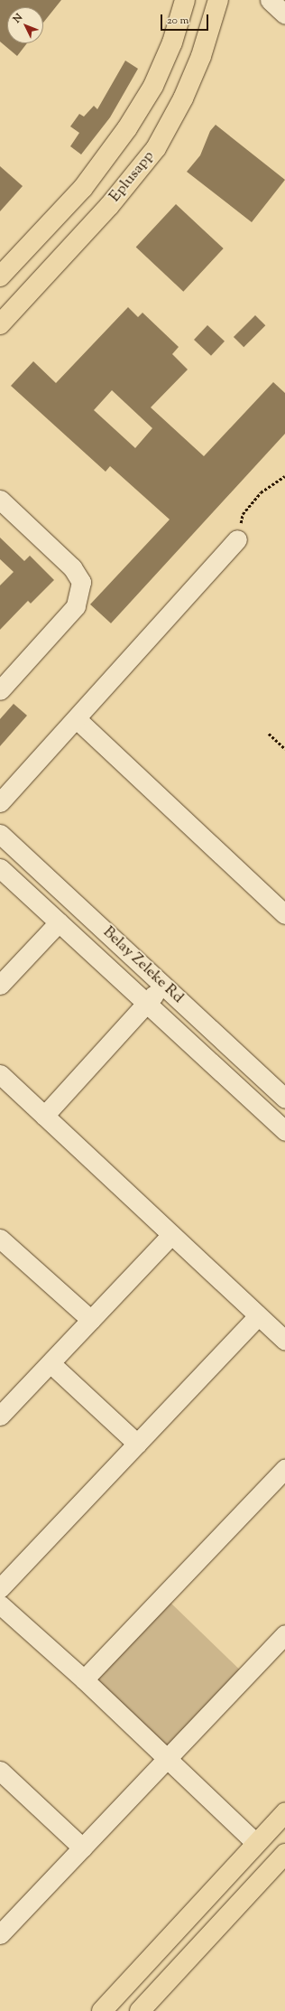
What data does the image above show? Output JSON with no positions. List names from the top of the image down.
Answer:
{
  "streets": {
    "main road": ["Eplusapp"],
    "street": ["Belay Zeleke Rd"]
  },
  "scale_bar": "20 m",
  "north": "top left"
}
